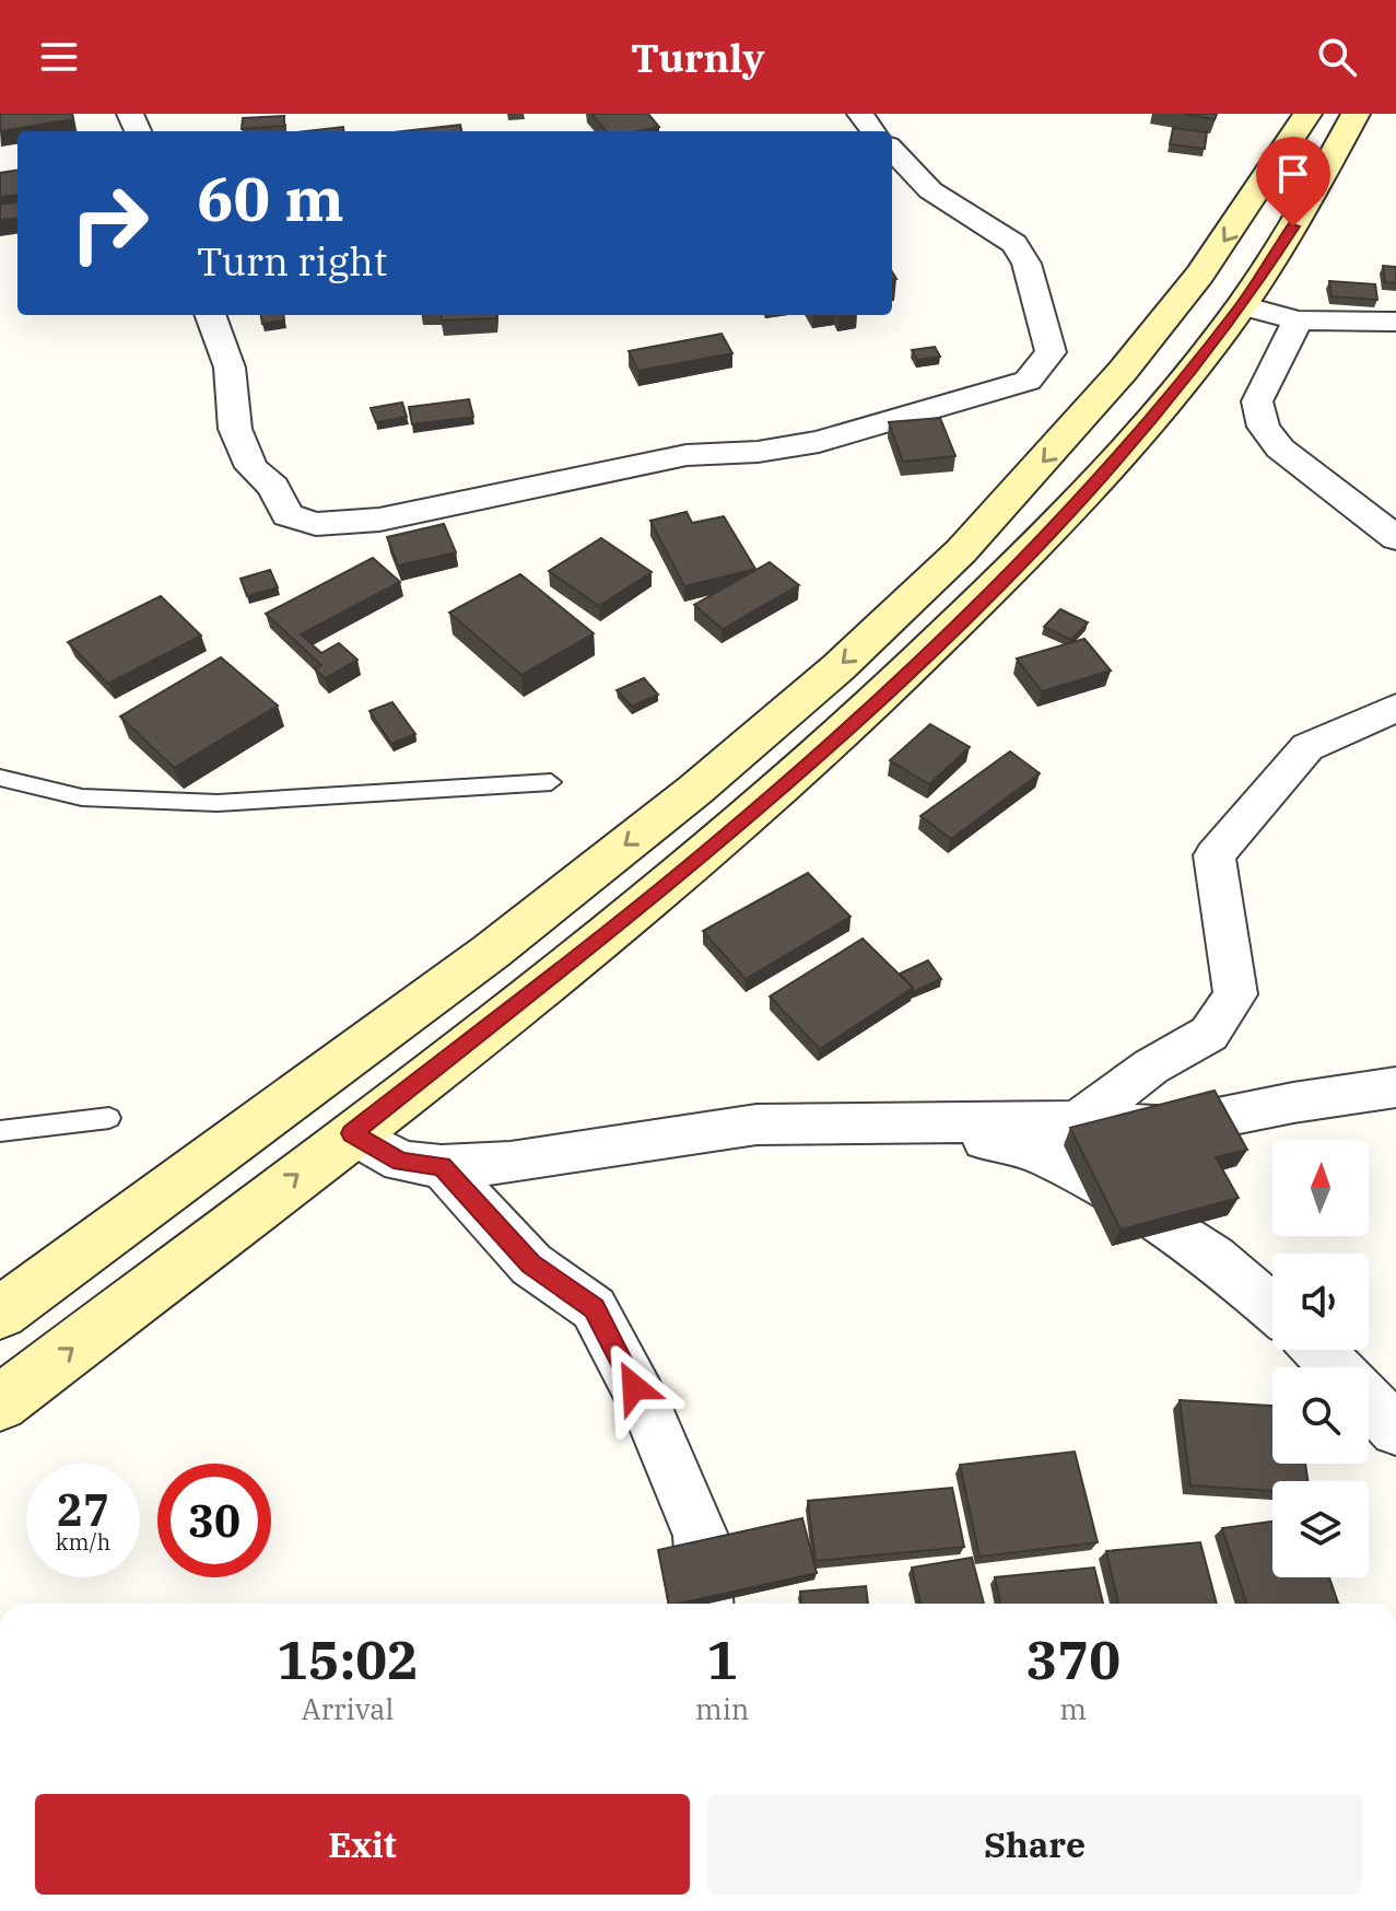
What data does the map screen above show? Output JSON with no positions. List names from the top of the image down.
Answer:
{
  "north": "top",
  "page": {
    "header": "Turnly",
    "turn": ["60 m", "Turn right"],
    "speed": "27 km/h",
    "limit": "30",
    "eta": [
      "15:02",
      "Arrival",
      "1",
      "min",
      "370",
      "m"
    ],
    "buttons": ["Exit", "Share"]
  }
}
